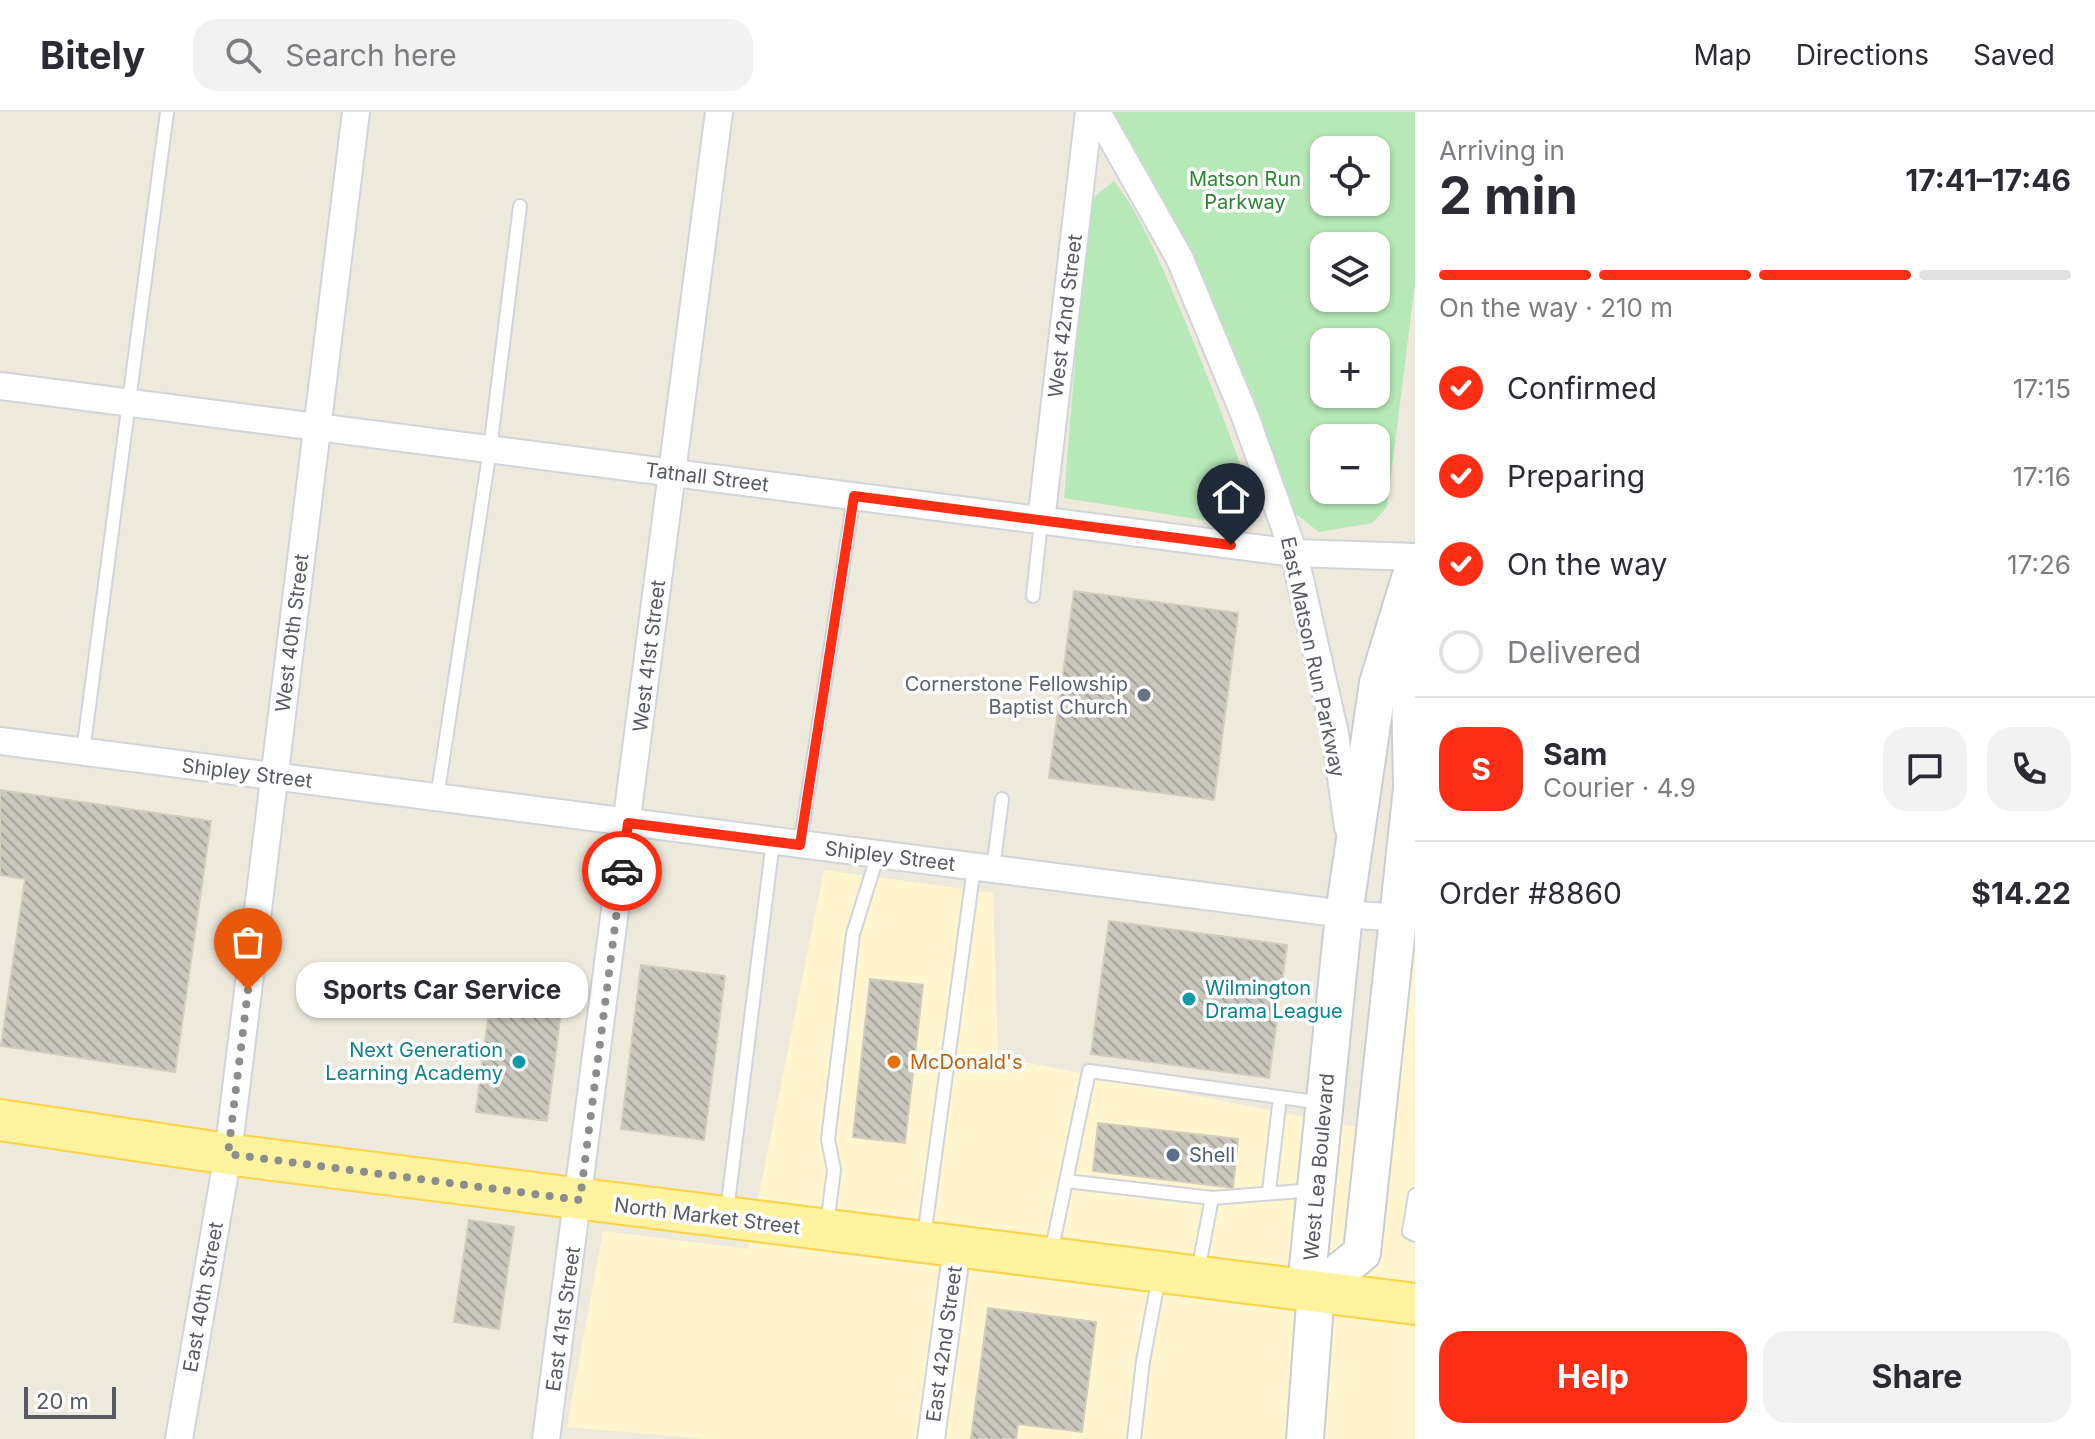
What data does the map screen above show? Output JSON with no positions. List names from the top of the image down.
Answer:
{
  "streets": {
    "main road": ["North Market Street"],
    "street": [
      "West 42nd Street",
      "Tatnall Street",
      "West 40th Street",
      "West 41st Street",
      "East Matson Run Parkway",
      "Shipley Street",
      "West Lea Boulevard",
      "East 40th Street",
      "East 41st Street",
      "East 42nd Street"
    ]
  },
  "crossings": [
    ["West 42nd Street", "Tatnall Street"],
    ["Tatnall Street", "West 40th Street"],
    ["Tatnall Street", "West 41st Street"],
    ["Tatnall Street", "East Matson Run Parkway"],
    ["Tatnall Street", "West Lea Boulevard"],
    ["West 40th Street", "Shipley Street"],
    ["West 40th Street", "North Market Street"],
    ["West 40th Street", "East 40th Street"],
    ["West 41st Street", "Shipley Street"],
    ["West 41st Street", "North Market Street"],
    ["West 41st Street", "East 41st Street"],
    ["East Matson Run Parkway", "West Lea Boulevard"],
    ["Shipley Street", "West Lea Boulevard"],
    ["West Lea Boulevard", "North Market Street"],
    ["North Market Street", "East 40th Street"],
    ["North Market Street", "East 41st Street"],
    ["North Market Street", "East 42nd Street"]
  ],
  "parks": ["Matson Run Parkway"],
  "places": [
    "Cornerstone Fellowship Baptist Church",
    "Sports Car Service",
    "Wilmington Drama League",
    "Next Generation Learning Academy",
    "McDonald's",
    "Shell"
  ],
  "scale_bar": "20 m",
  "page": {
    "header": "Bitely",
    "search": "Search here",
    "nav": ["Map", "Directions", "Saved"],
    "heading": ["2 min", "Arriving in", "17:41–17:46"],
    "panel": [
      "Sam",
      "Courier · 4.9",
      "Order #8860",
      "$14.22"
    ],
    "map_buttons": ["+", "−"],
    "bar": "On the way · 210 m",
    "list": [
      ["Confirmed", "17:15"],
      ["Preparing", "17:16"],
      ["On the way", "17:26"],
      "Delivered"
    ],
    "round": "S",
    "bubble": "Sports Car Service",
    "buttons": ["Help", "Share"],
    "scale": "20 m"
  }
}
